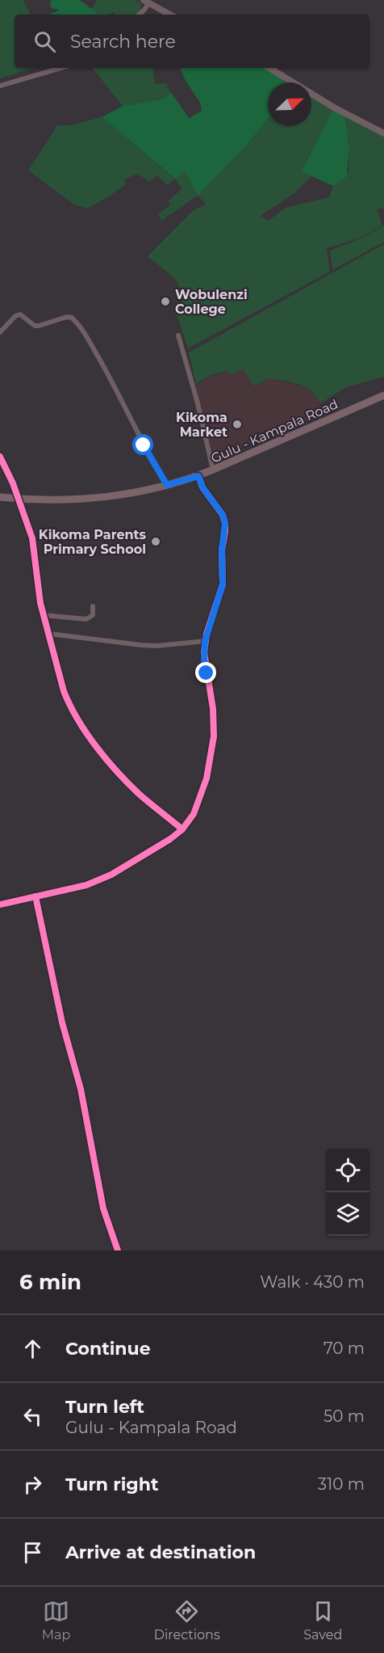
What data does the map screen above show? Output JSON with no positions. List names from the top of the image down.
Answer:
{
  "streets": {
    "main road": ["Gulu - Kampala Road"]
  },
  "places": ["Wobulenzi College", "Kikoma Market", "Kikoma Parents Primary School"],
  "north": "top right",
  "page": {
    "search": "Search here",
    "heading": ["6 min", "Walk · 430 m"],
    "list": [
      ["Continue", "70 m"],
      ["Turn left", "Gulu - Kampala Road", "50 m"],
      ["Turn right", "310 m"],
      "Arrive at destination"
    ],
    "nav": ["Map", "Directions", "Saved"]
  }
}
